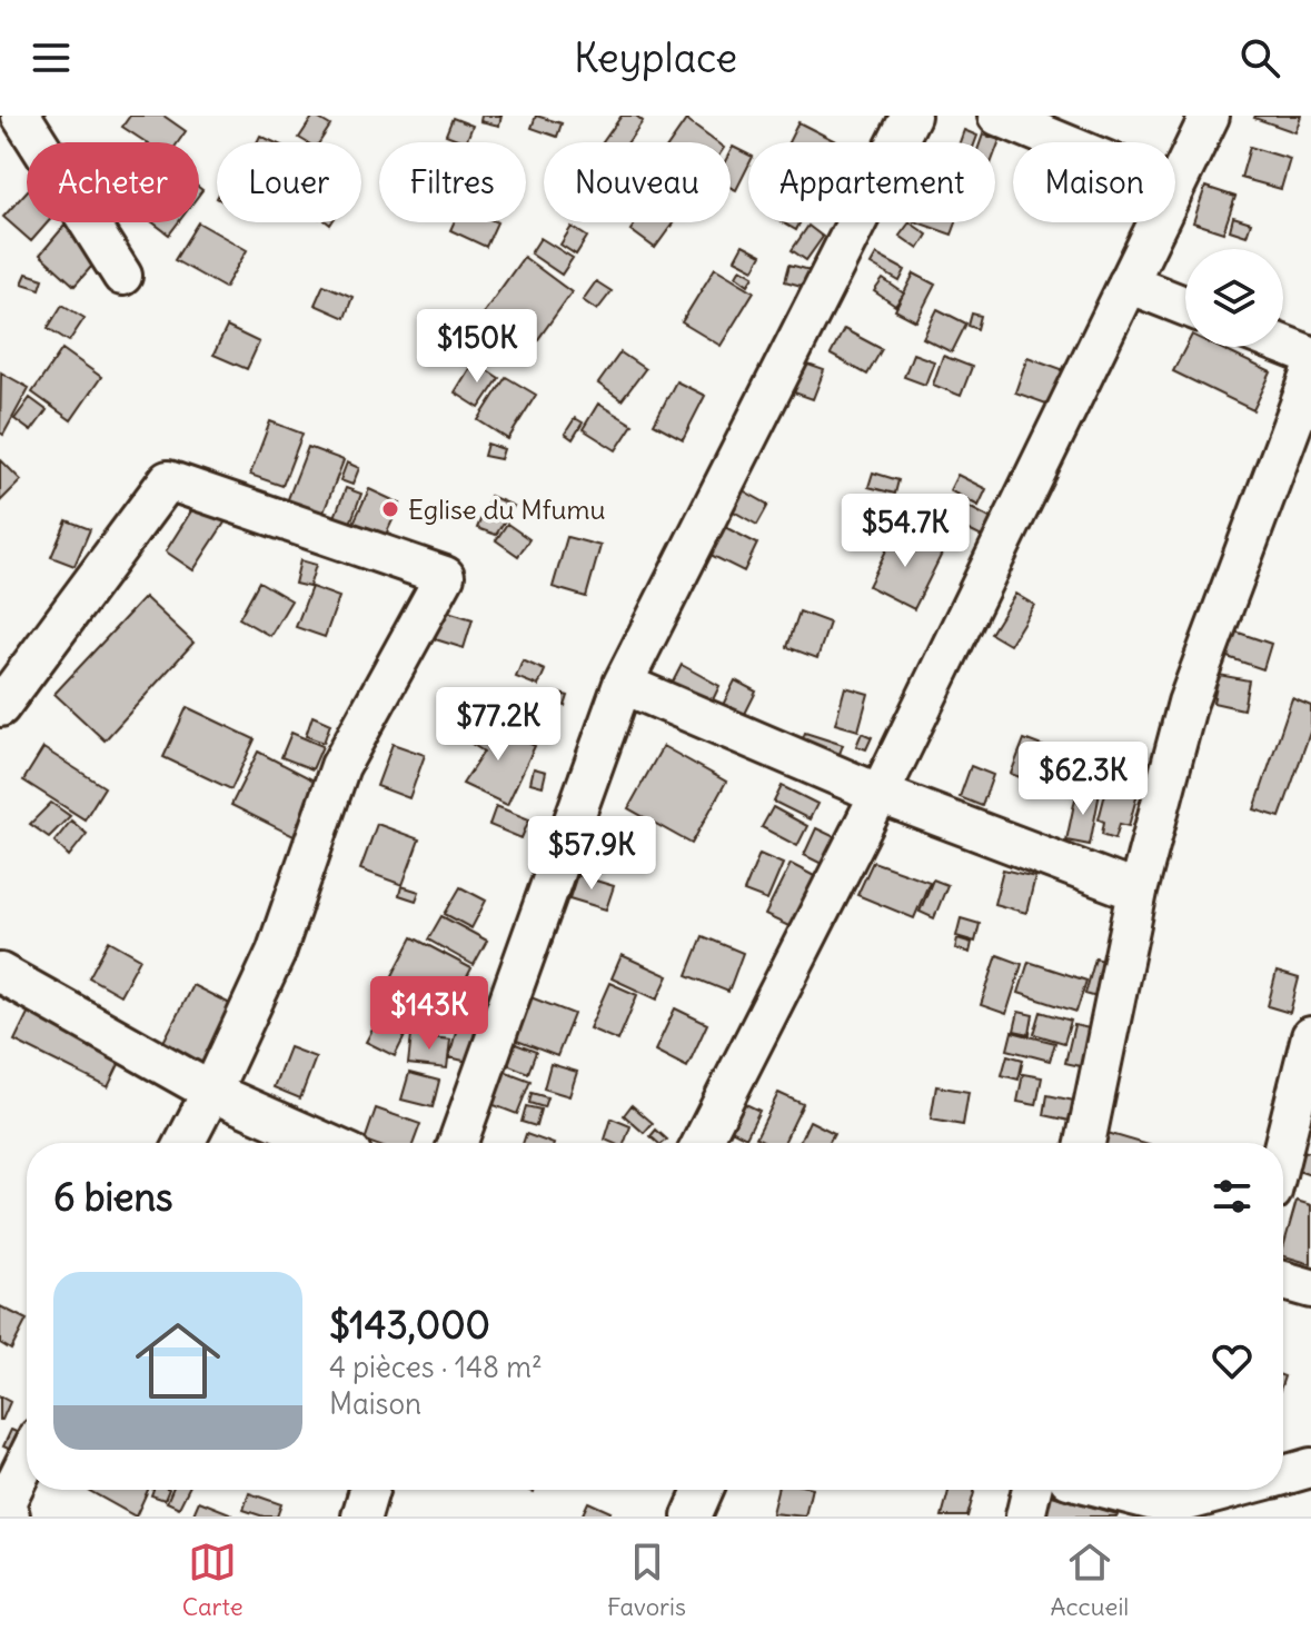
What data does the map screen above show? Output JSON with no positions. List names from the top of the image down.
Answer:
{
  "places": ["Eglise du Mfumu"],
  "page": {
    "header": "Keyplace",
    "chip": [
      "Acheter",
      "Louer",
      "Filtres",
      "Nouveau",
      "Appartement",
      "Maison"
    ],
    "price": [
      "$150K",
      "$54.7K",
      "$77.2K",
      "$62.3K",
      "$57.9K",
      "$143K"
    ],
    "heading": "6 biens",
    "list": [
      {
        "name": "$143,000",
        "note": "4 pièces · 148 m² · Maison"
      }
    ],
    "tabs": ["Carte", "Favoris", "Accueil"]
  }
}
